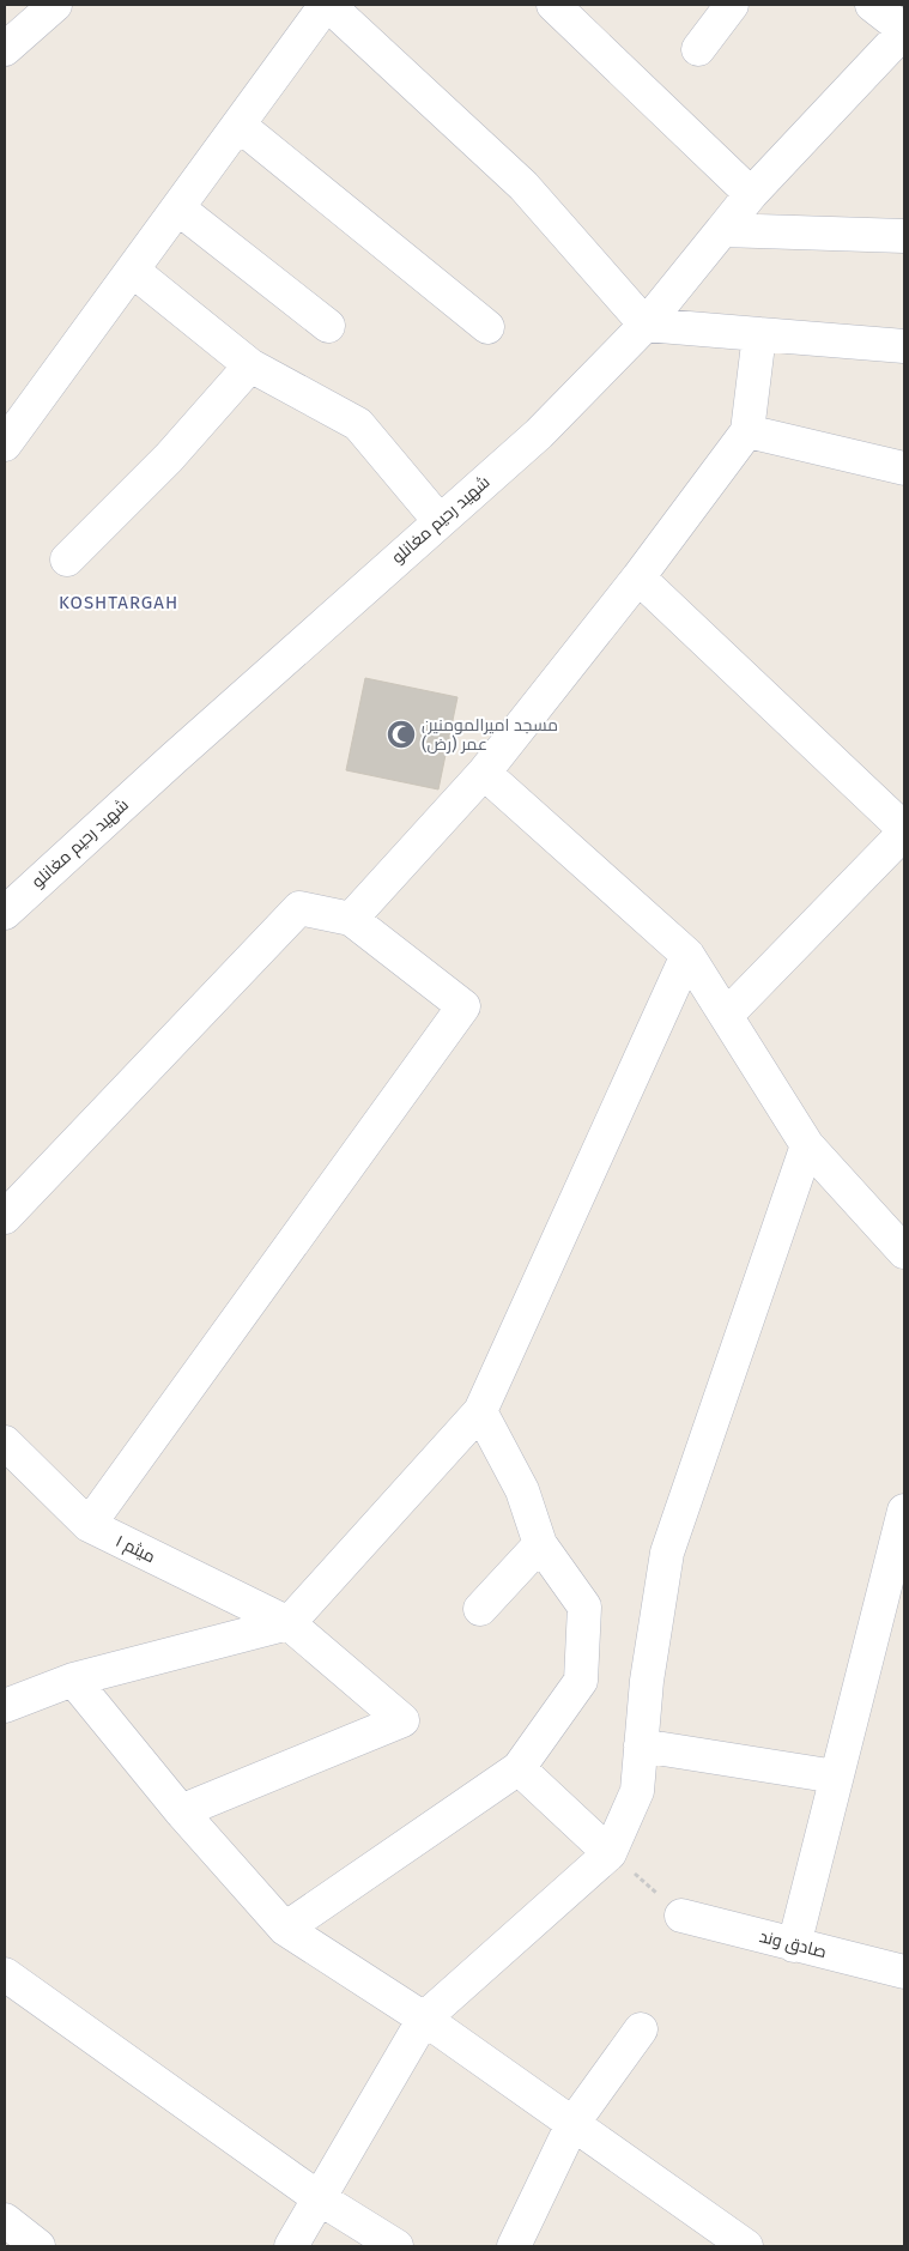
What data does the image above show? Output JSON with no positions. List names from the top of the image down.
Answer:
{
  "streets": {
    "street": ["شهید رحیم مغانلو", "۱ میثم", "صادق وند"]
  },
  "districts": ["KOSHTARGAH"],
  "places": {
    "mosque": ["مسجد امیرالمومنین عمر (رض)"]
  }
}
